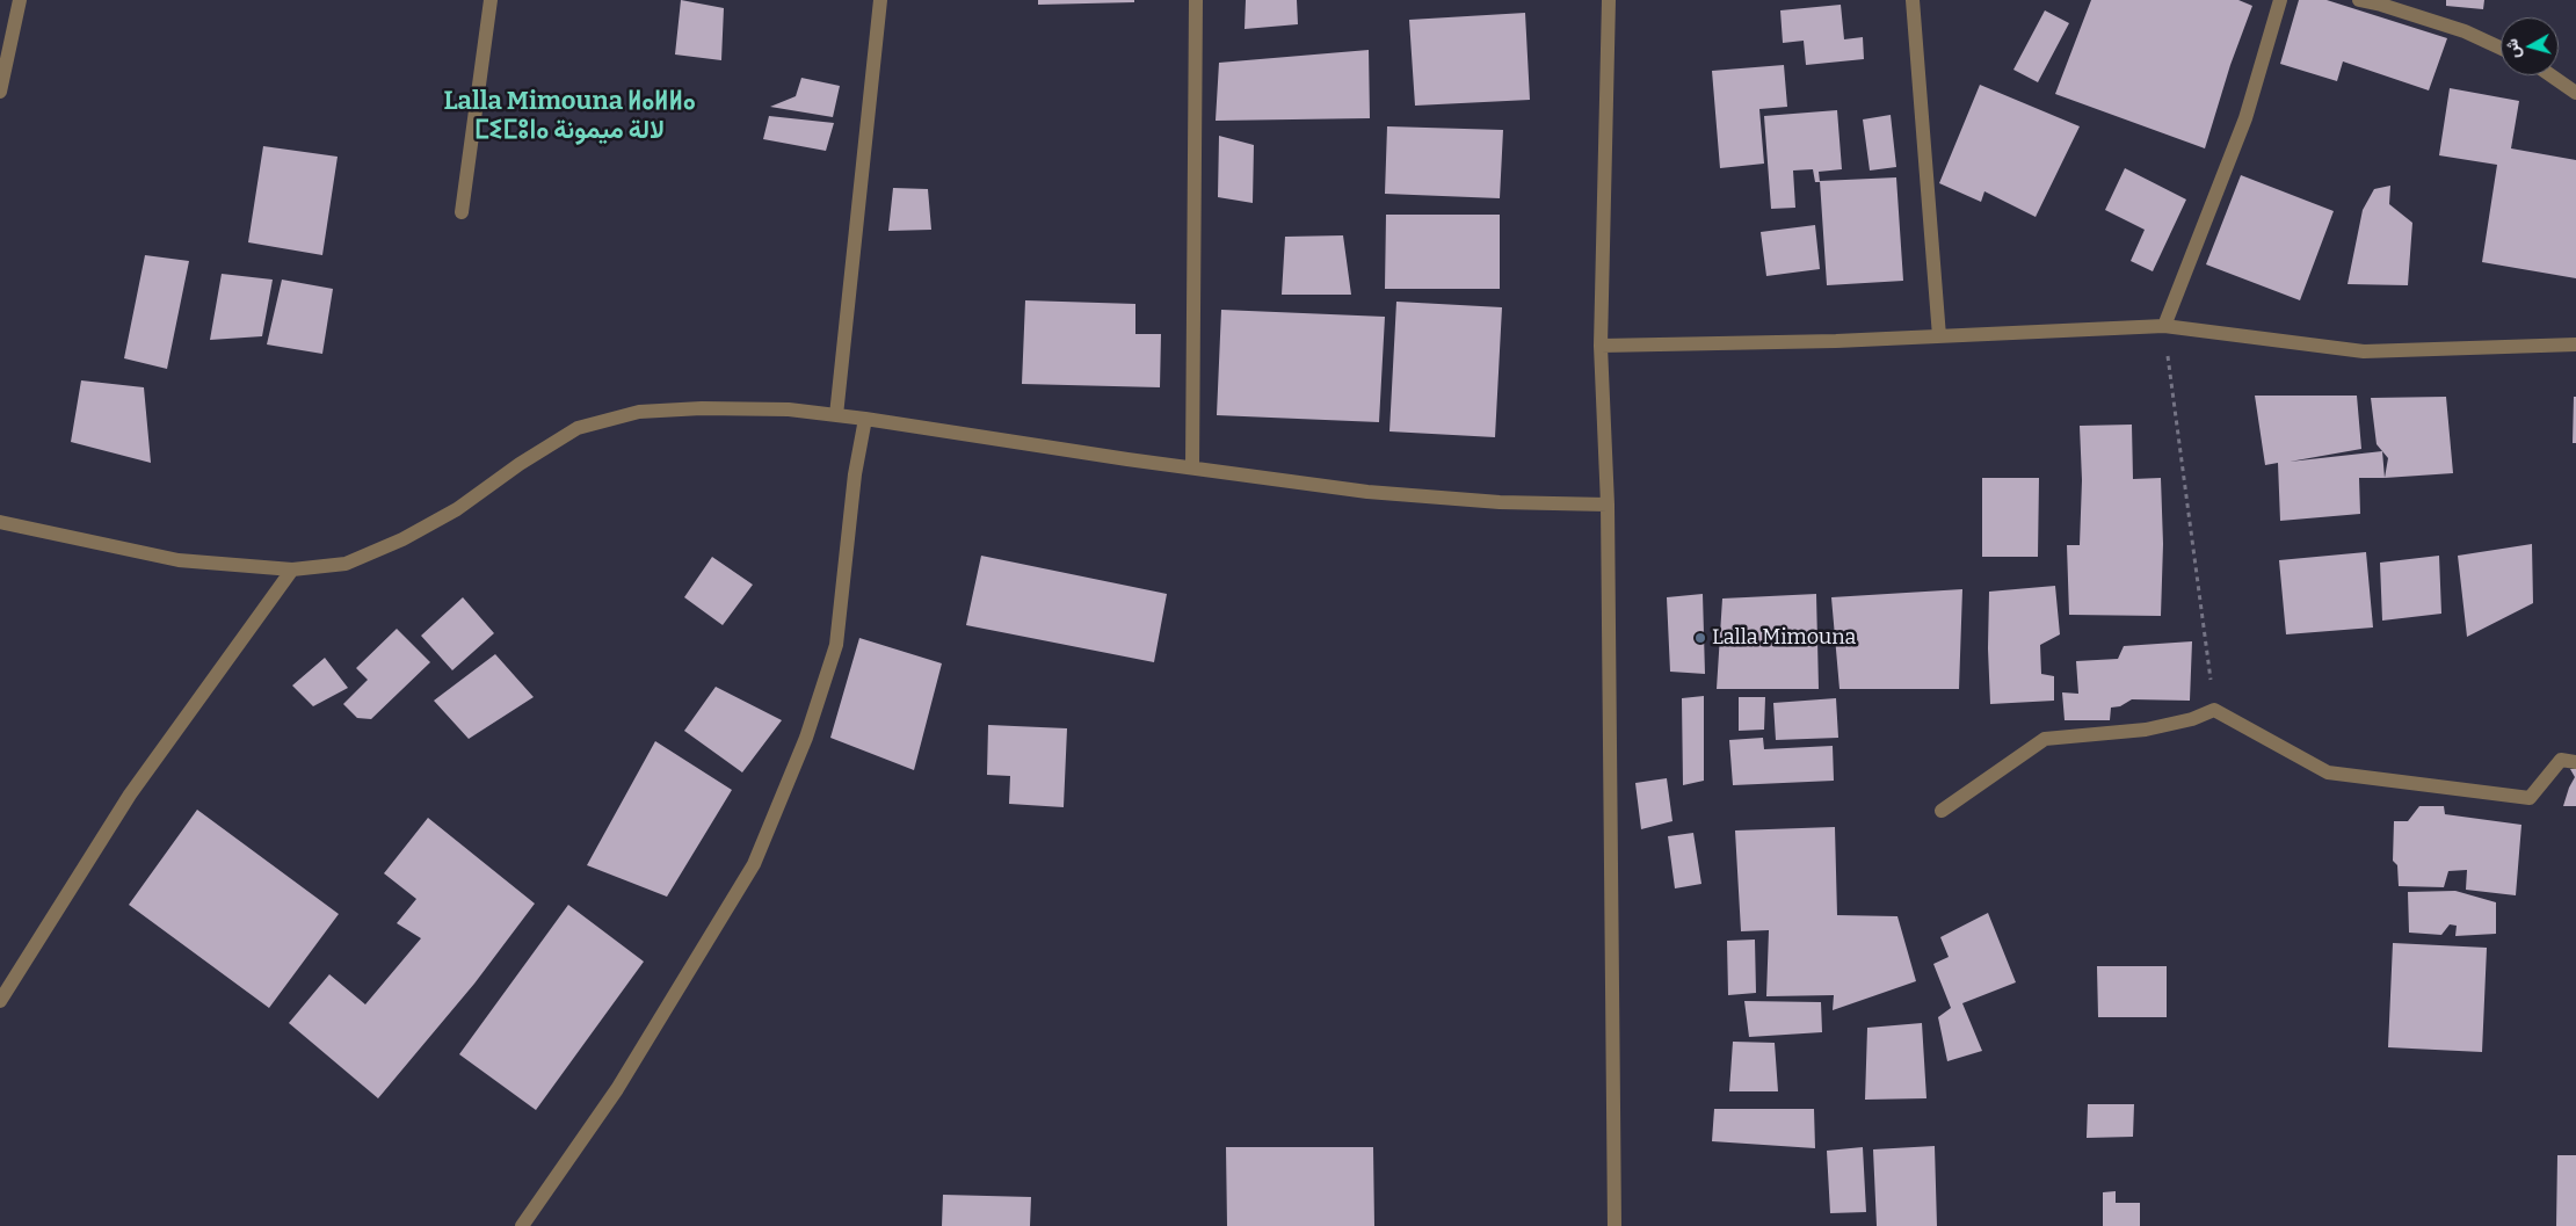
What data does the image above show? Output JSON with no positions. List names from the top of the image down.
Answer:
{
  "districts": ["Lalla Mimouna ⵍⴰⵍⵍⴰ ⵎⵉⵎⵓⵏⴰ لالة ميمونة"],
  "places": ["Lalla Mimouna"],
  "north": "left"
}
